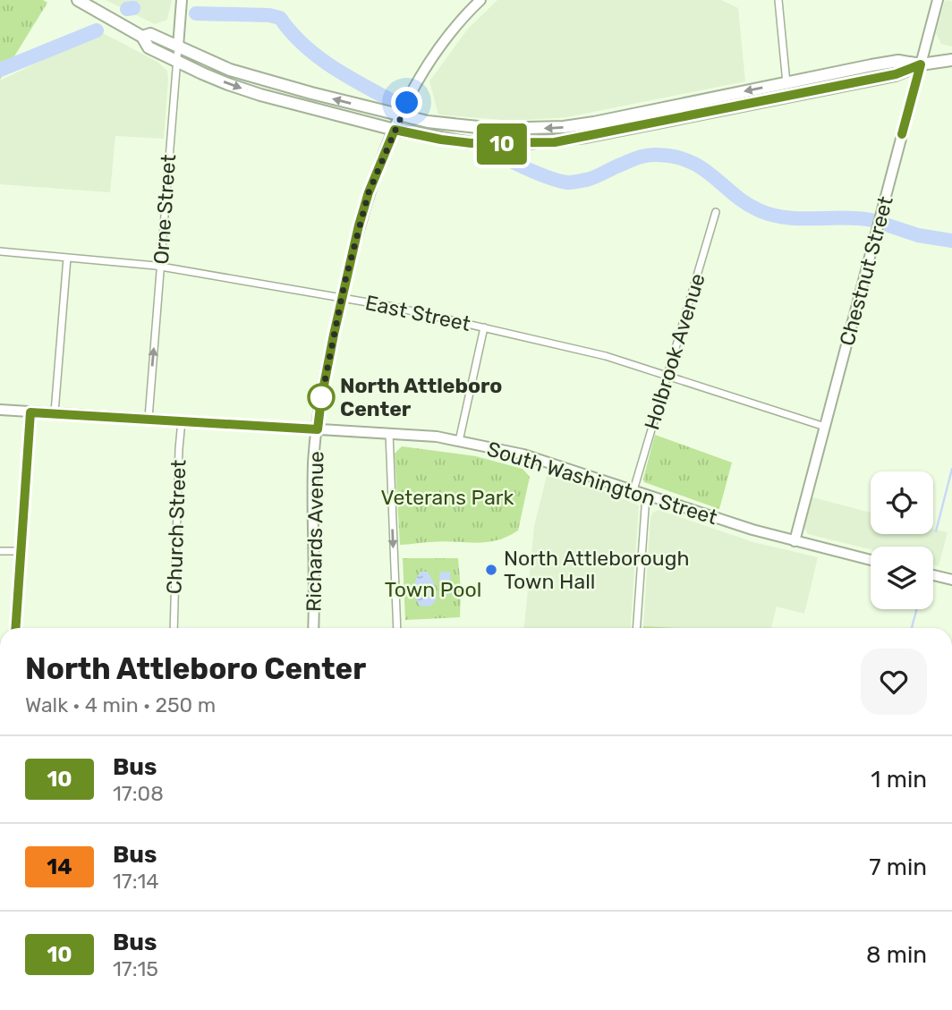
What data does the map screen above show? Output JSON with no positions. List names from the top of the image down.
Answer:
{
  "streets": {
    "main road": [
      "Orne Street",
      "Chestnut Street",
      "South Washington Street",
      "Richards Avenue"
    ],
    "street": ["East Street", "Holbrook Avenue", "Church Street"]
  },
  "crossings": [
    ["Orne Street", "East Street"],
    ["Orne Street", "South Washington Street"],
    ["Chestnut Street", "East Street"],
    ["Chestnut Street", "South Washington Street"],
    ["East Street", "Holbrook Avenue"],
    ["East Street", "Richards Avenue"],
    ["Holbrook Avenue", "South Washington Street"],
    ["South Washington Street", "Church Street"],
    ["South Washington Street", "Richards Avenue"]
  ],
  "one_way": ["Orne Street"],
  "parks": ["Veterans Park", "Town Pool"],
  "places": ["North Attleboro Center", "North Attleborough Town Hall"],
  "lines": ["bus line 10"],
  "page": {
    "on_map": "10",
    "heading": ["North Attleboro Center", "Walk · 4 min · 250 m"],
    "list": [
      {
        "mark": "10",
        "name": "Bus",
        "note": "17:08",
        "value": "1 min"
      },
      {
        "mark": "14",
        "name": "Bus",
        "note": "17:14",
        "value": "7 min"
      },
      {
        "mark": "10",
        "name": "Bus",
        "note": "17:15",
        "value": "8 min"
      }
    ]
  }
}
